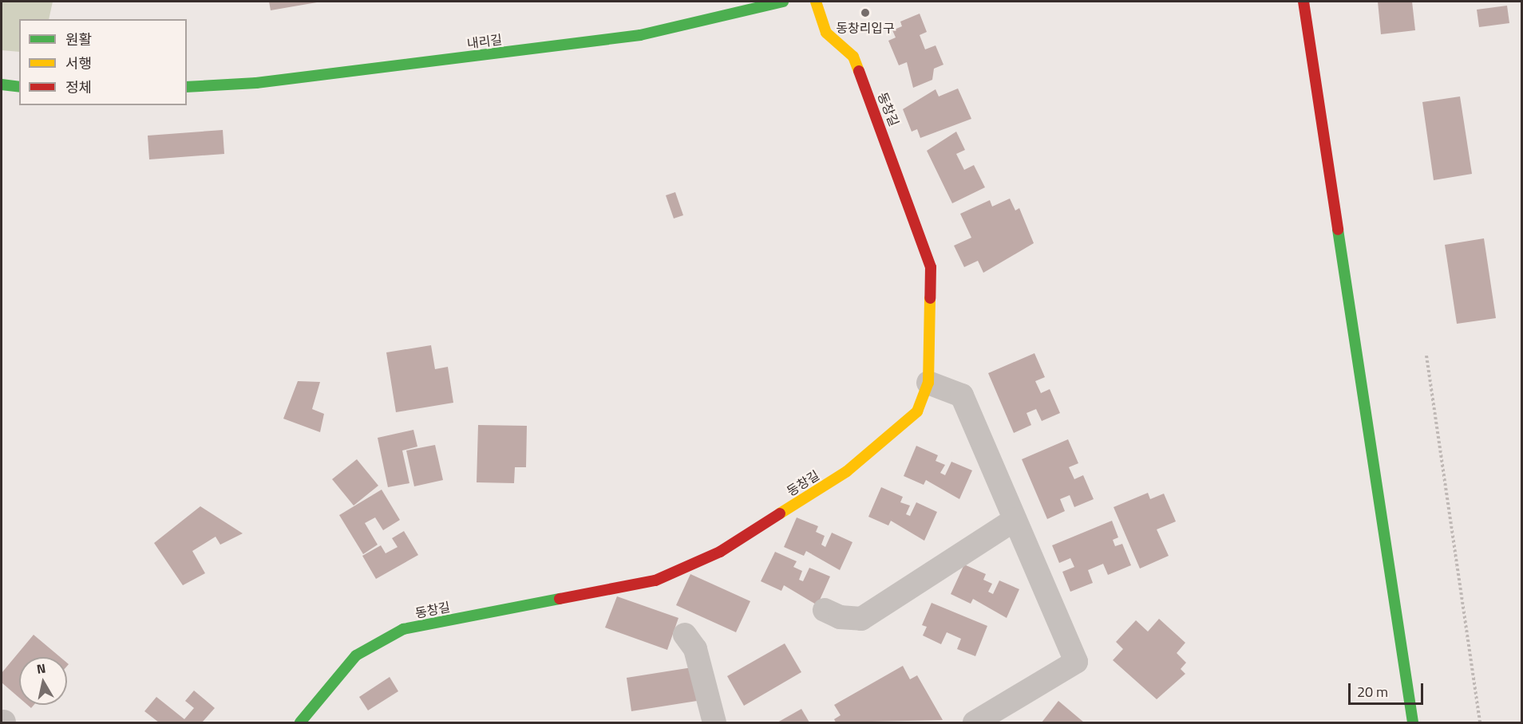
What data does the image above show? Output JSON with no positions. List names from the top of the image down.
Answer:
{
  "streets": {
    "street": ["내리길", "동창길"]
  },
  "places": ["동창리입구"],
  "legend": ["원활", "서행", "정체"],
  "scale_bar": "20 m",
  "north": "top"
}
